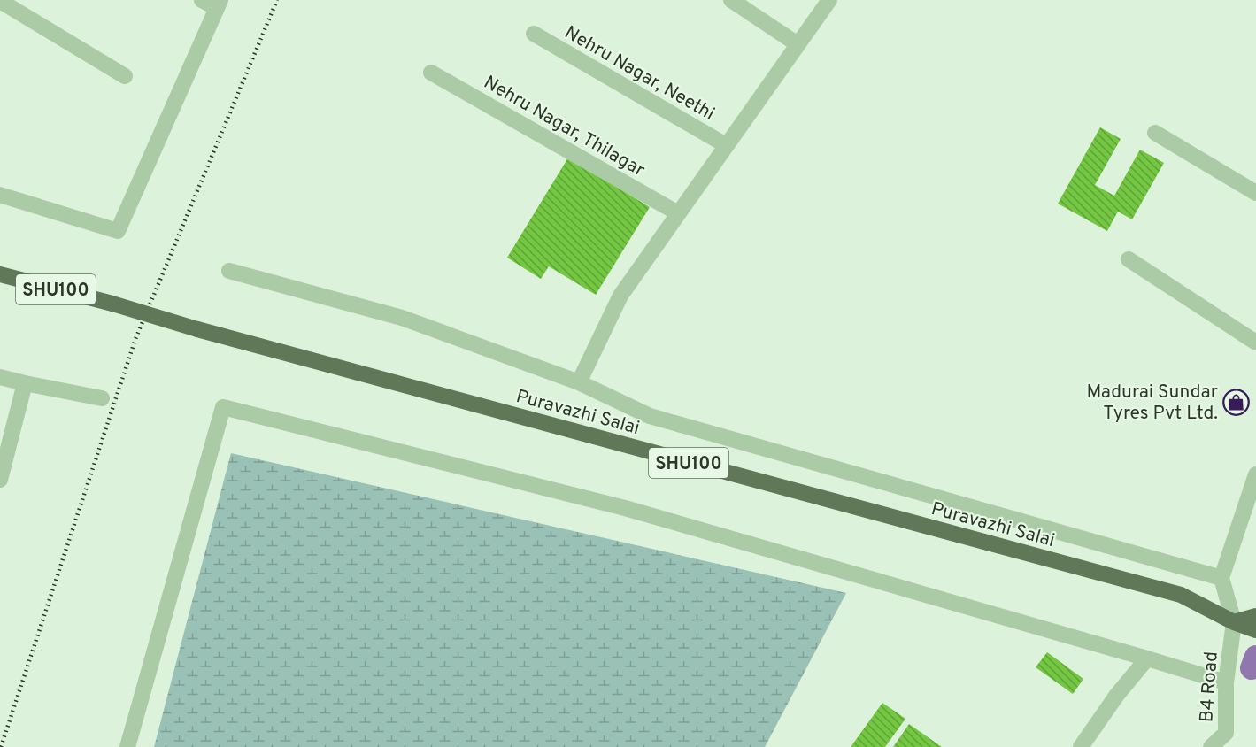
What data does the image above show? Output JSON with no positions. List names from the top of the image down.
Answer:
{
  "streets": {
    "main road": ["SHU100", "Puravazhi Salai"],
    "street": ["Nehru Nagar, Neethi", "Nehru Nagar, Thilagar", "B4 Road"]
  },
  "crossings": [
    ["Puravazhi Salai", "B4 Road"]
  ],
  "places": {
    "shop": ["Madurai Sundar Tyres Pvt Ltd."]
  }
}
